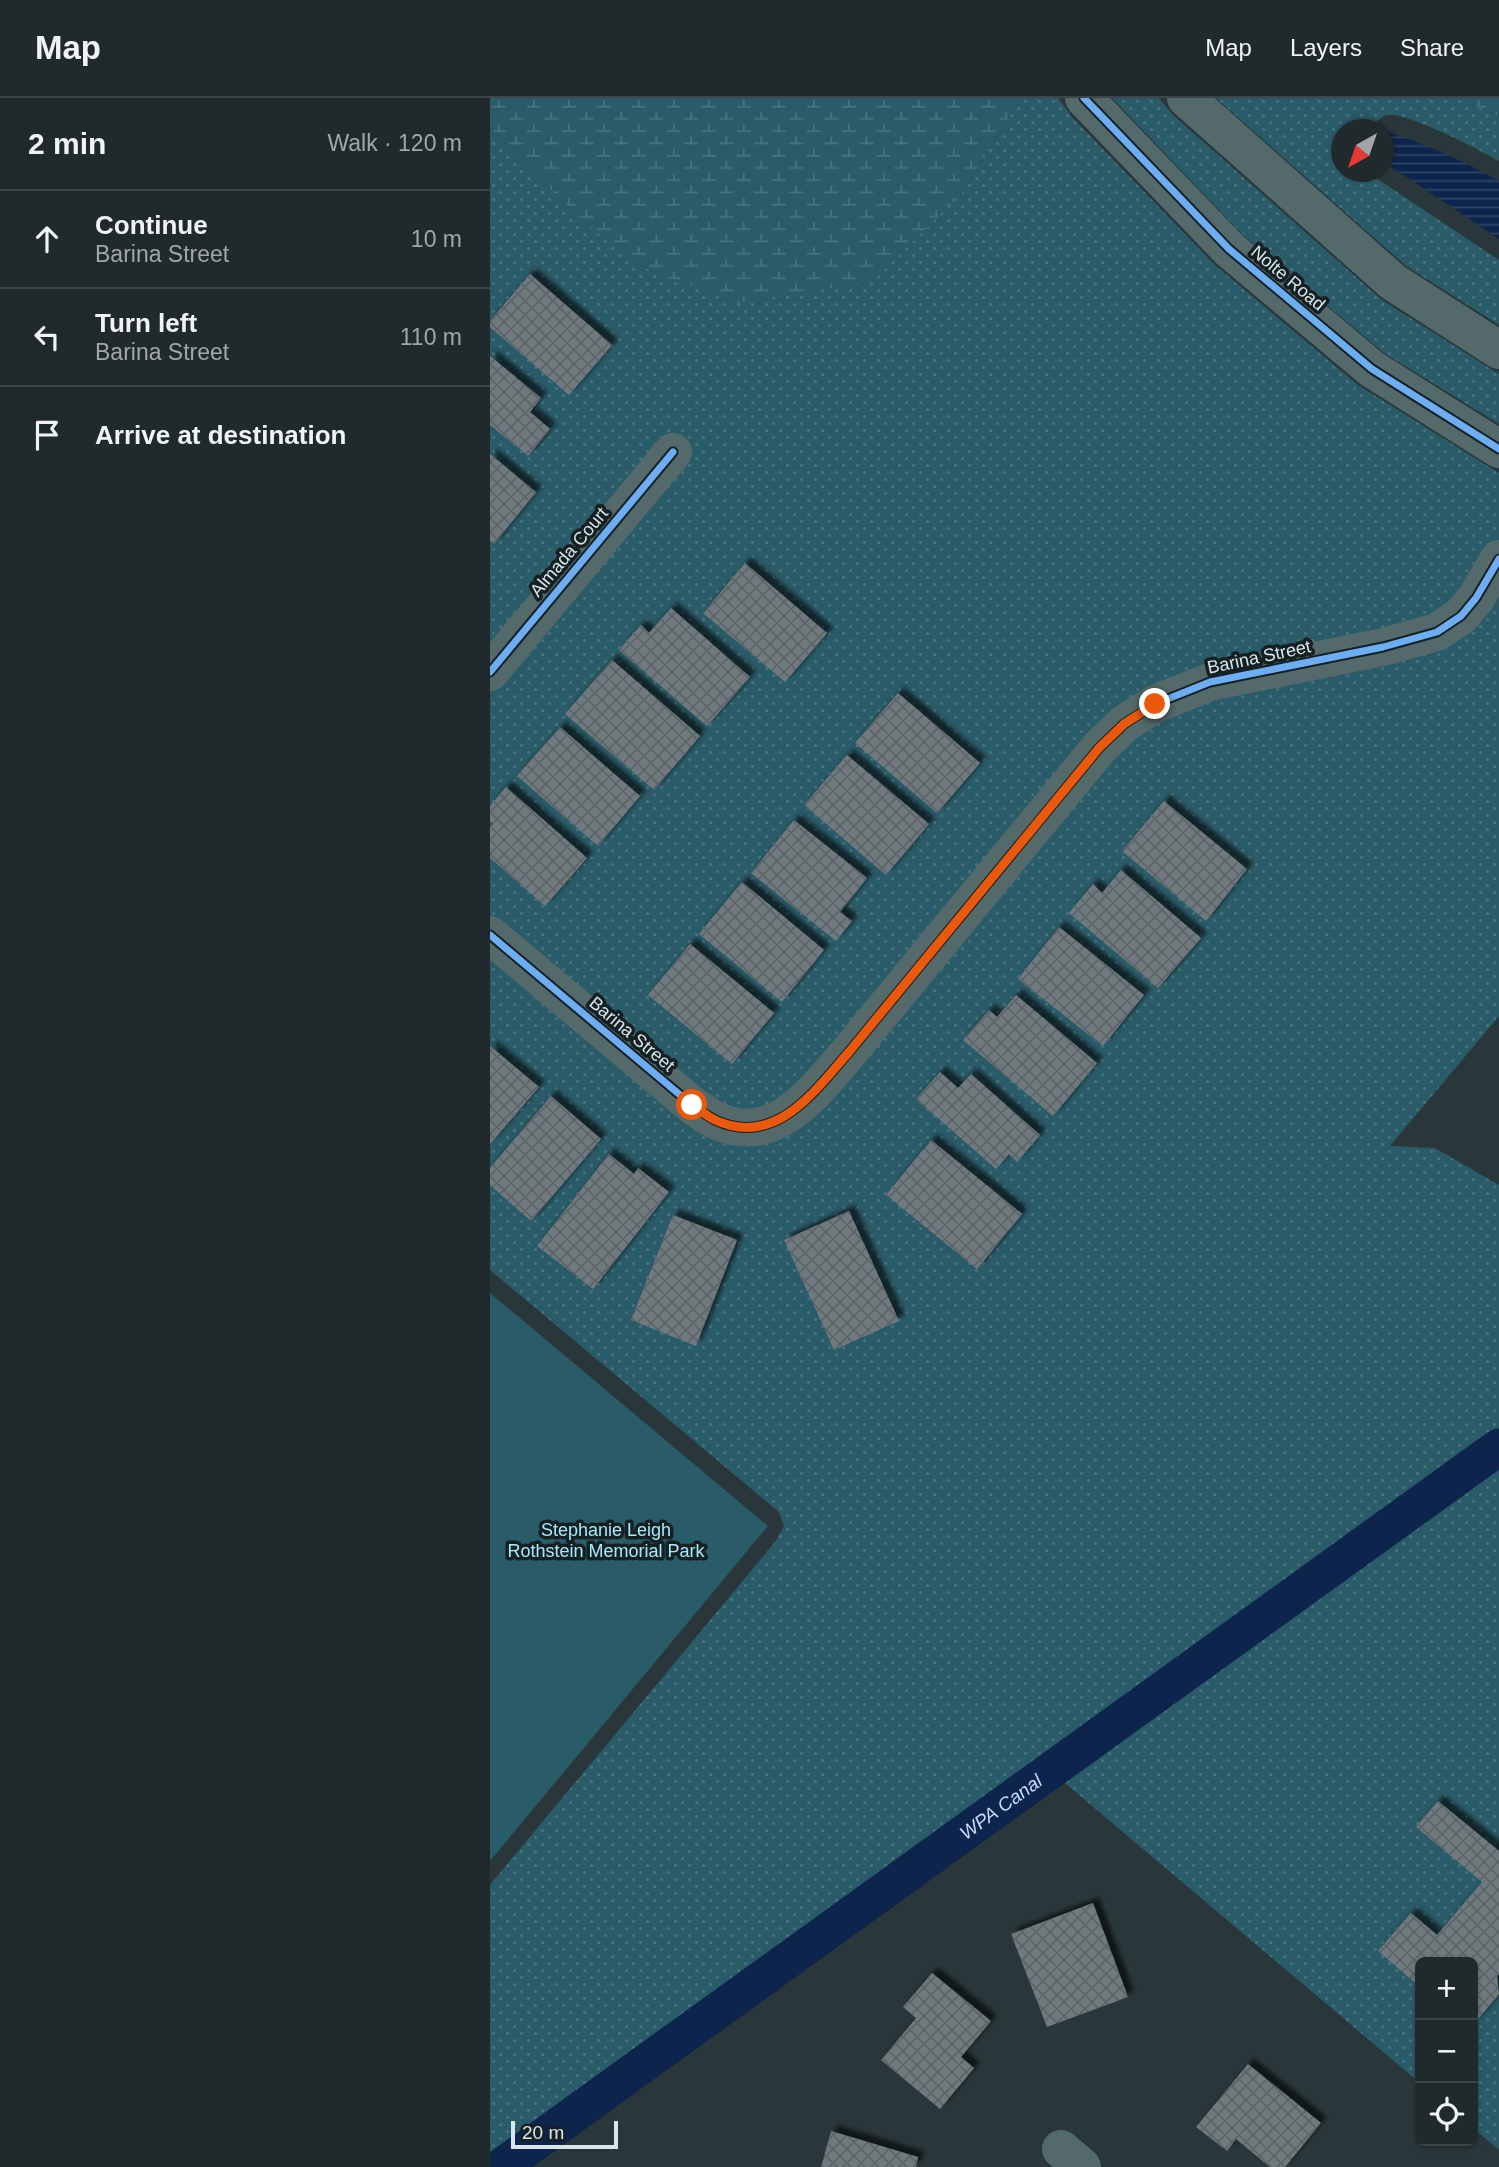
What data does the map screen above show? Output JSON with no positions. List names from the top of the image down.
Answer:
{
  "streets": {
    "street": ["Nolte Road", "Almada Court", "Barina Street"]
  },
  "water": ["WPA Canal"],
  "parks": ["Stephanie Leigh Rothstein Memorial Park"],
  "scale_bar": "20 m",
  "north": "bottom left",
  "page": {
    "header": "Map",
    "nav": ["Map", "Layers", "Share"],
    "heading": ["2 min", "Walk · 120 m"],
    "list": [
      ["Continue", "Barina Street", "10 m"],
      ["Turn left", "Barina Street", "110 m"],
      "Arrive at destination"
    ],
    "map_buttons": ["+", "−"],
    "scale": "20 m"
  }
}
